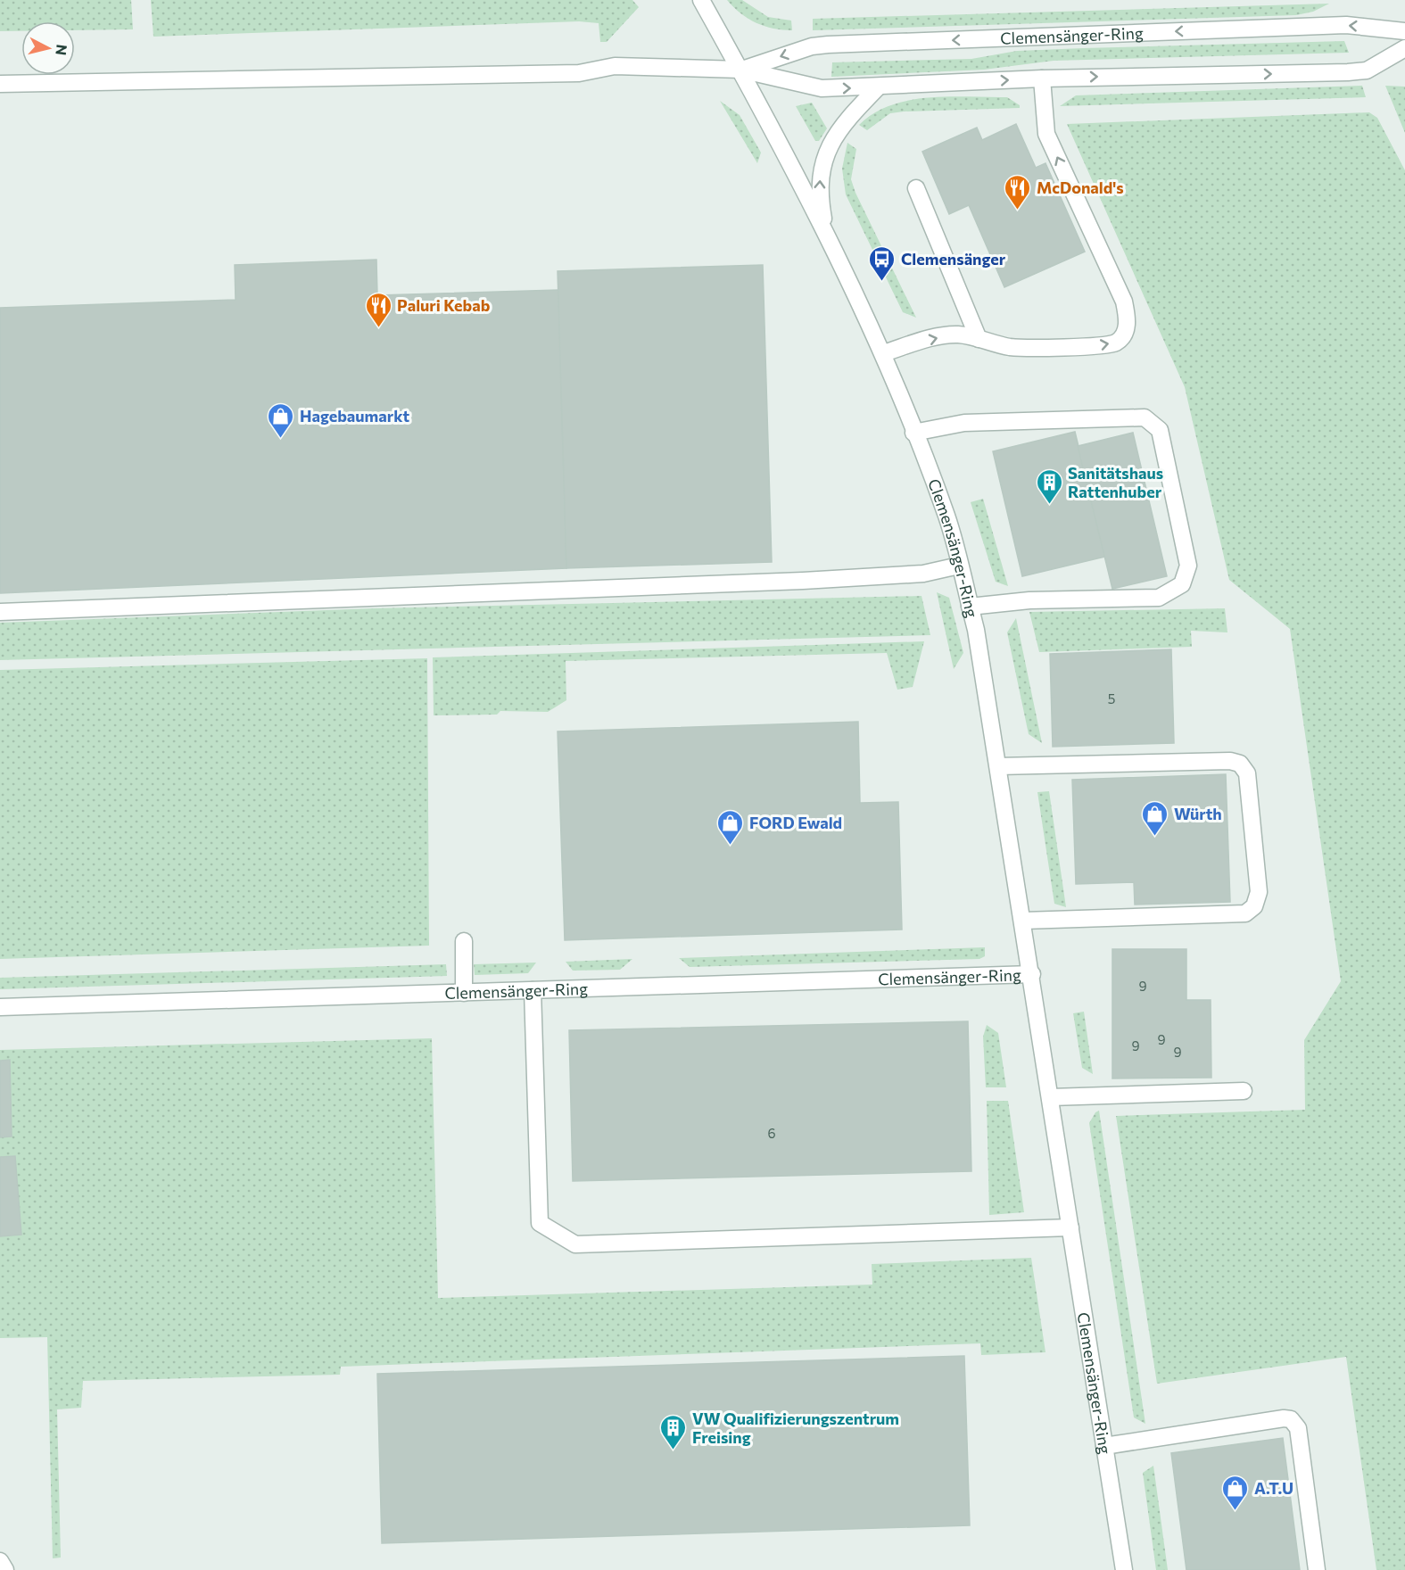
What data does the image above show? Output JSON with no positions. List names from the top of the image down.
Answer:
{
  "streets": {
    "street": ["Clemensänger-Ring"]
  },
  "places": {
    "restaurant": ["McDonald's", "Paluri Kebab"],
    "bus stop": ["Clemensänger"],
    "shop": [
      "Hagebaumarkt",
      "Würth",
      "FORD Ewald",
      "A.T.U"
    ],
    "building": ["Sanitätshaus Rattenhuber", "VW Qualifizierungszentrum Freising"]
  },
  "house_numbers": [
    "5",
    "9",
    "9",
    "9",
    "9",
    "6"
  ],
  "north": "right"
}
